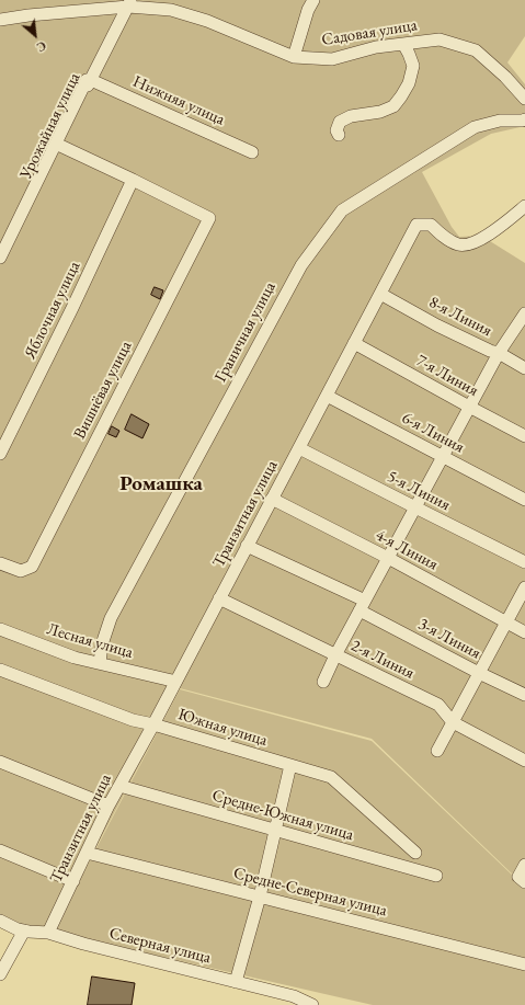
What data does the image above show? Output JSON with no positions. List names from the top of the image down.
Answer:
{
  "streets": {
    "street": [
      "Садовая улица",
      "Урожайная улица",
      "Яблочная улица",
      "8-я Линия",
      "Граничная улица",
      "7-я Линия",
      "Вишнёвая улица",
      "6-я Линия",
      "5-я Линия",
      "Транзитная улица",
      "4-я Линия",
      "3-я Линия",
      "Лесная улица",
      "2-я Линия",
      "Южная улица",
      "Средне-Южная улица",
      "Средне-Северная улица",
      "Северная улица"
    ]
  },
  "crossings": [
    ["Садовая улица", "Урожайная улица"],
    ["Яблочная улица", "Вишнёвая улица"],
    ["8-я Линия", "Транзитная улица"],
    ["Граничная улица", "Лесная улица"],
    ["7-я Линия", "Транзитная улица"],
    ["6-я Линия", "Транзитная улица"],
    ["5-я Линия", "Транзитная улица"],
    ["Транзитная улица", "4-я Линия"],
    ["Транзитная улица", "3-я Линия"],
    ["Транзитная улица", "2-я Линия"],
    ["Транзитная улица", "Южная улица"],
    ["Транзитная улица", "Средне-Южная улица"],
    ["Транзитная улица", "Средне-Северная улица"],
    ["Транзитная улица", "Северная улица"]
  ],
  "districts": ["Ромашка"],
  "north": "bottom right"
}
